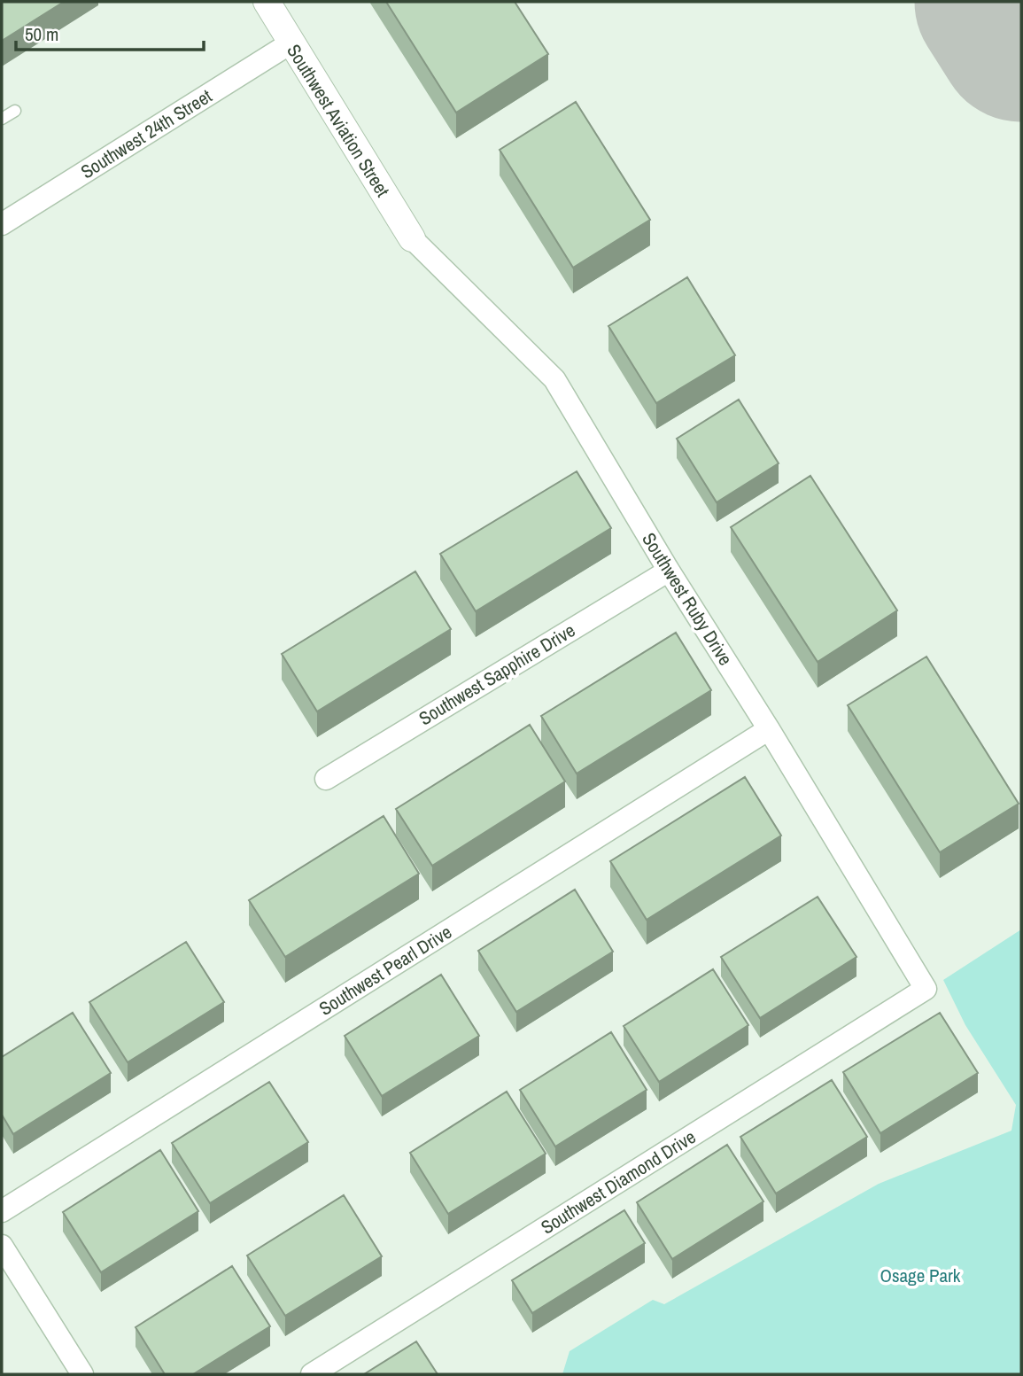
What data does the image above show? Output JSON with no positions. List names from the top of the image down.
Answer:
{
  "streets": {
    "street": [
      "Southwest Aviation Street",
      "Southwest 24th Street",
      "Southwest Ruby Drive",
      "Southwest Sapphire Drive",
      "Southwest Pearl Drive",
      "Southwest Diamond Drive"
    ]
  },
  "crossings": [
    ["Southwest Aviation Street", "Southwest 24th Street"],
    ["Southwest Aviation Street", "Southwest Ruby Drive"],
    ["Southwest Ruby Drive", "Southwest Sapphire Drive"],
    ["Southwest Ruby Drive", "Southwest Pearl Drive"],
    ["Southwest Ruby Drive", "Southwest Diamond Drive"]
  ],
  "parks": ["Osage Park"],
  "scale_bar": "50 m"
}
